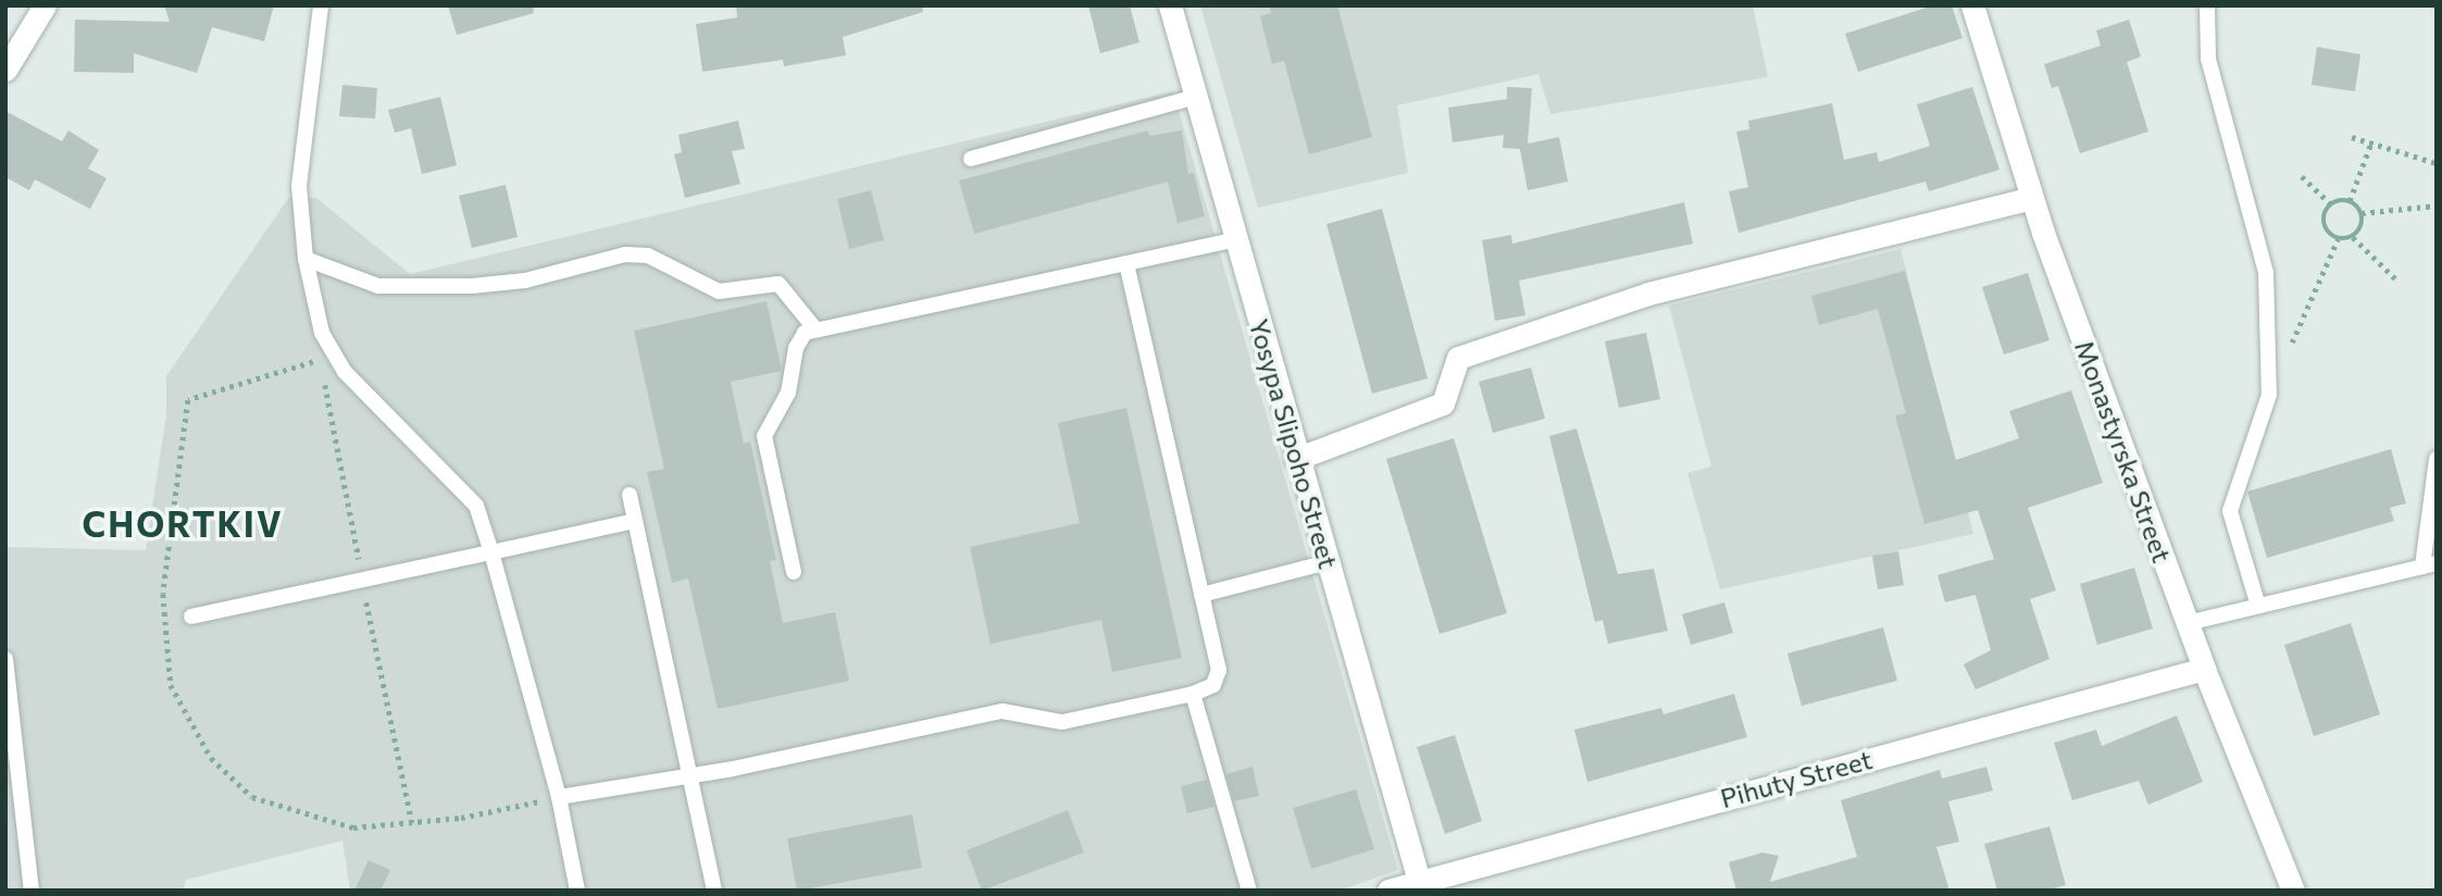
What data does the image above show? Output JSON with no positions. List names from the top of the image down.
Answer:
{
  "streets": {
    "street": ["Yosypa Slipoho Street", "Monastyrska Street", "Pihuty Street"]
  },
  "crossings": [
    ["Yosypa Slipoho Street", "Pihuty Street"],
    ["Monastyrska Street", "Pihuty Street"]
  ],
  "districts": ["CHORTKIV"]
}
